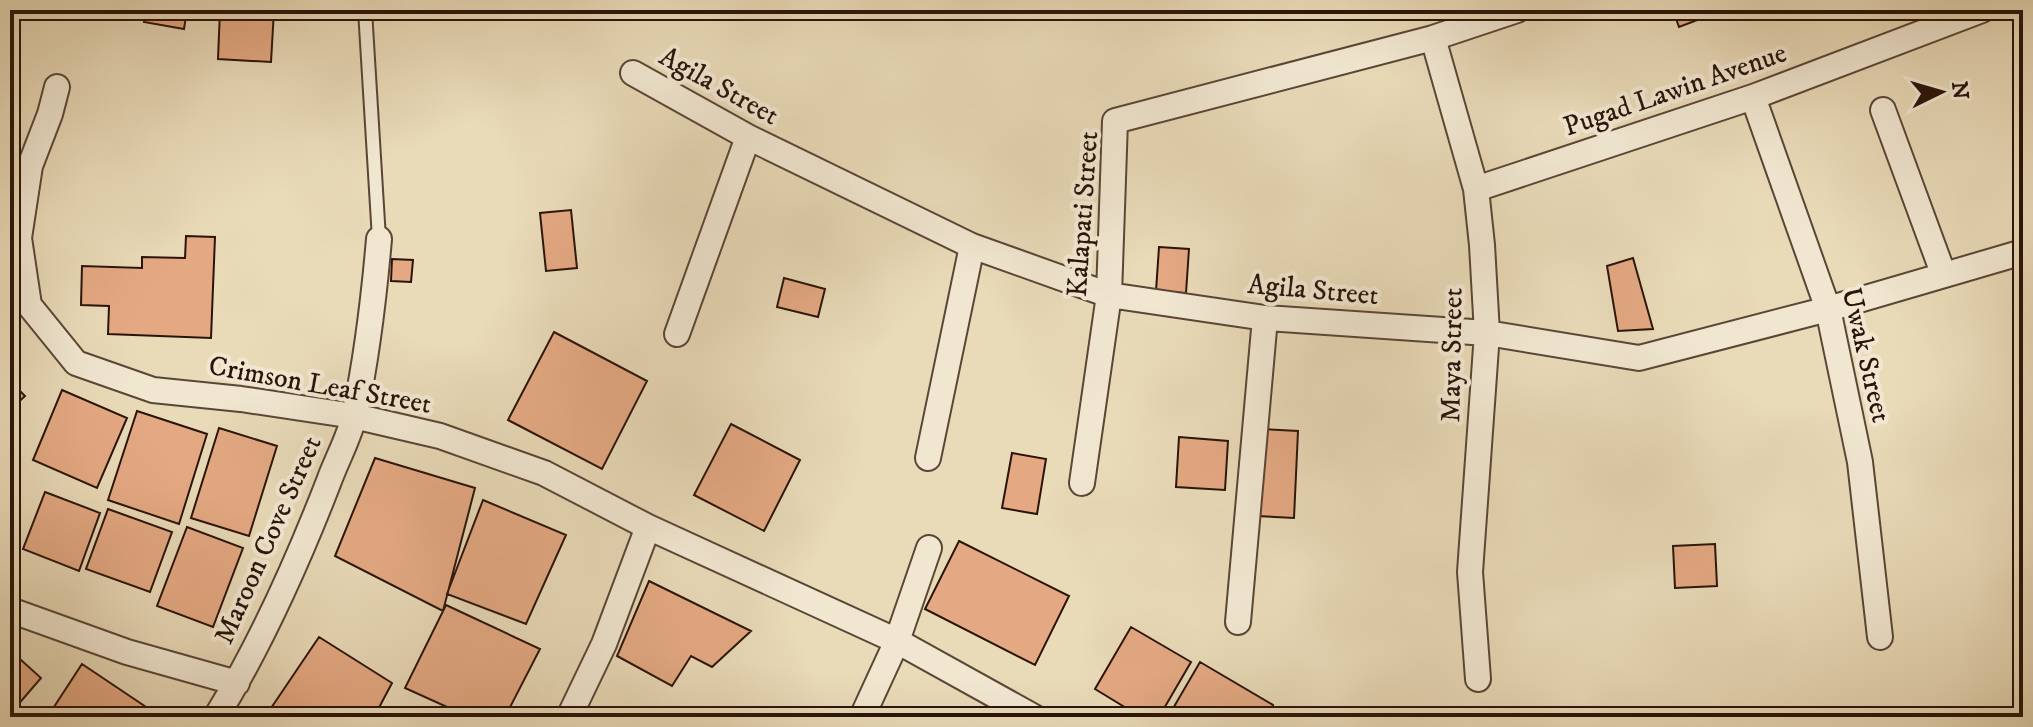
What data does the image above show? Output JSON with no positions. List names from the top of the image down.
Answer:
{
  "streets": {
    "street": [
      "Agila Street",
      "Pugad Lawin Avenue",
      "Kalapati Street",
      "Maya Street",
      "Uwak Street",
      "Crimson Leaf Street",
      "Maroon Cove Street"
    ]
  },
  "crossings": [
    ["Agila Street", "Kalapati Street"],
    ["Agila Street", "Maya Street"],
    ["Agila Street", "Uwak Street"],
    ["Pugad Lawin Avenue", "Maya Street"],
    ["Pugad Lawin Avenue", "Uwak Street"],
    ["Kalapati Street", "Maya Street"],
    ["Crimson Leaf Street", "Maroon Cove Street"]
  ],
  "north": "right"
}
